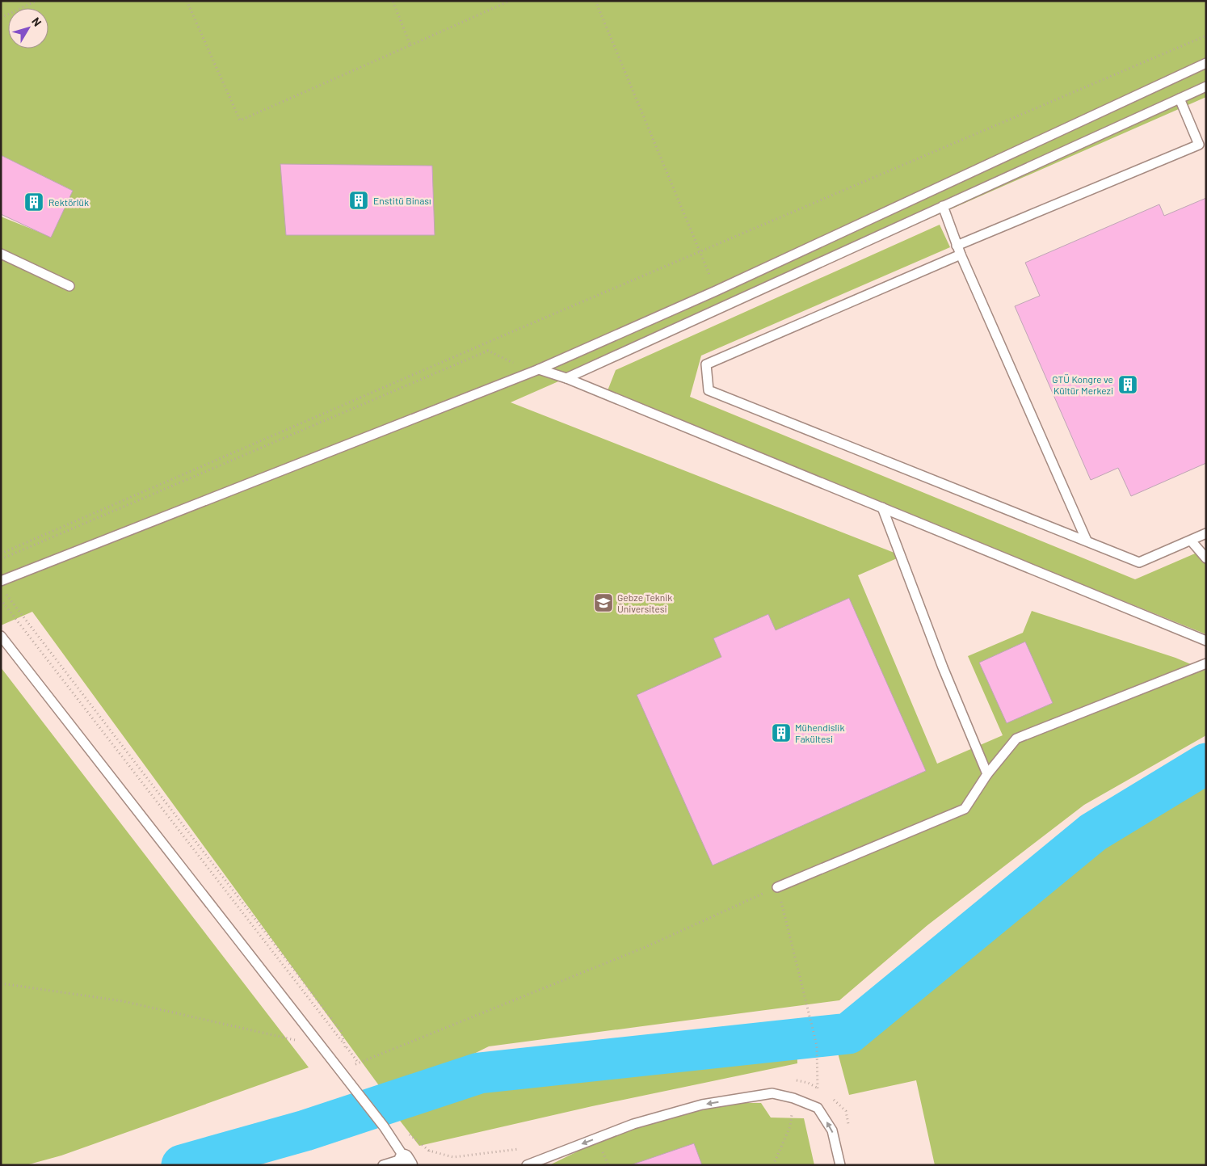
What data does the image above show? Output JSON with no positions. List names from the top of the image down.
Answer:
{
  "places": {
    "building": [
      "Enstitü Binası",
      "Rektörlük",
      "GTÜ Kongre ve Kültür Merkezi",
      "Mühendislik Fakültesi"
    ],
    "school or university": ["Gebze Teknik Üniversitesi"]
  },
  "north": "top right"
}
